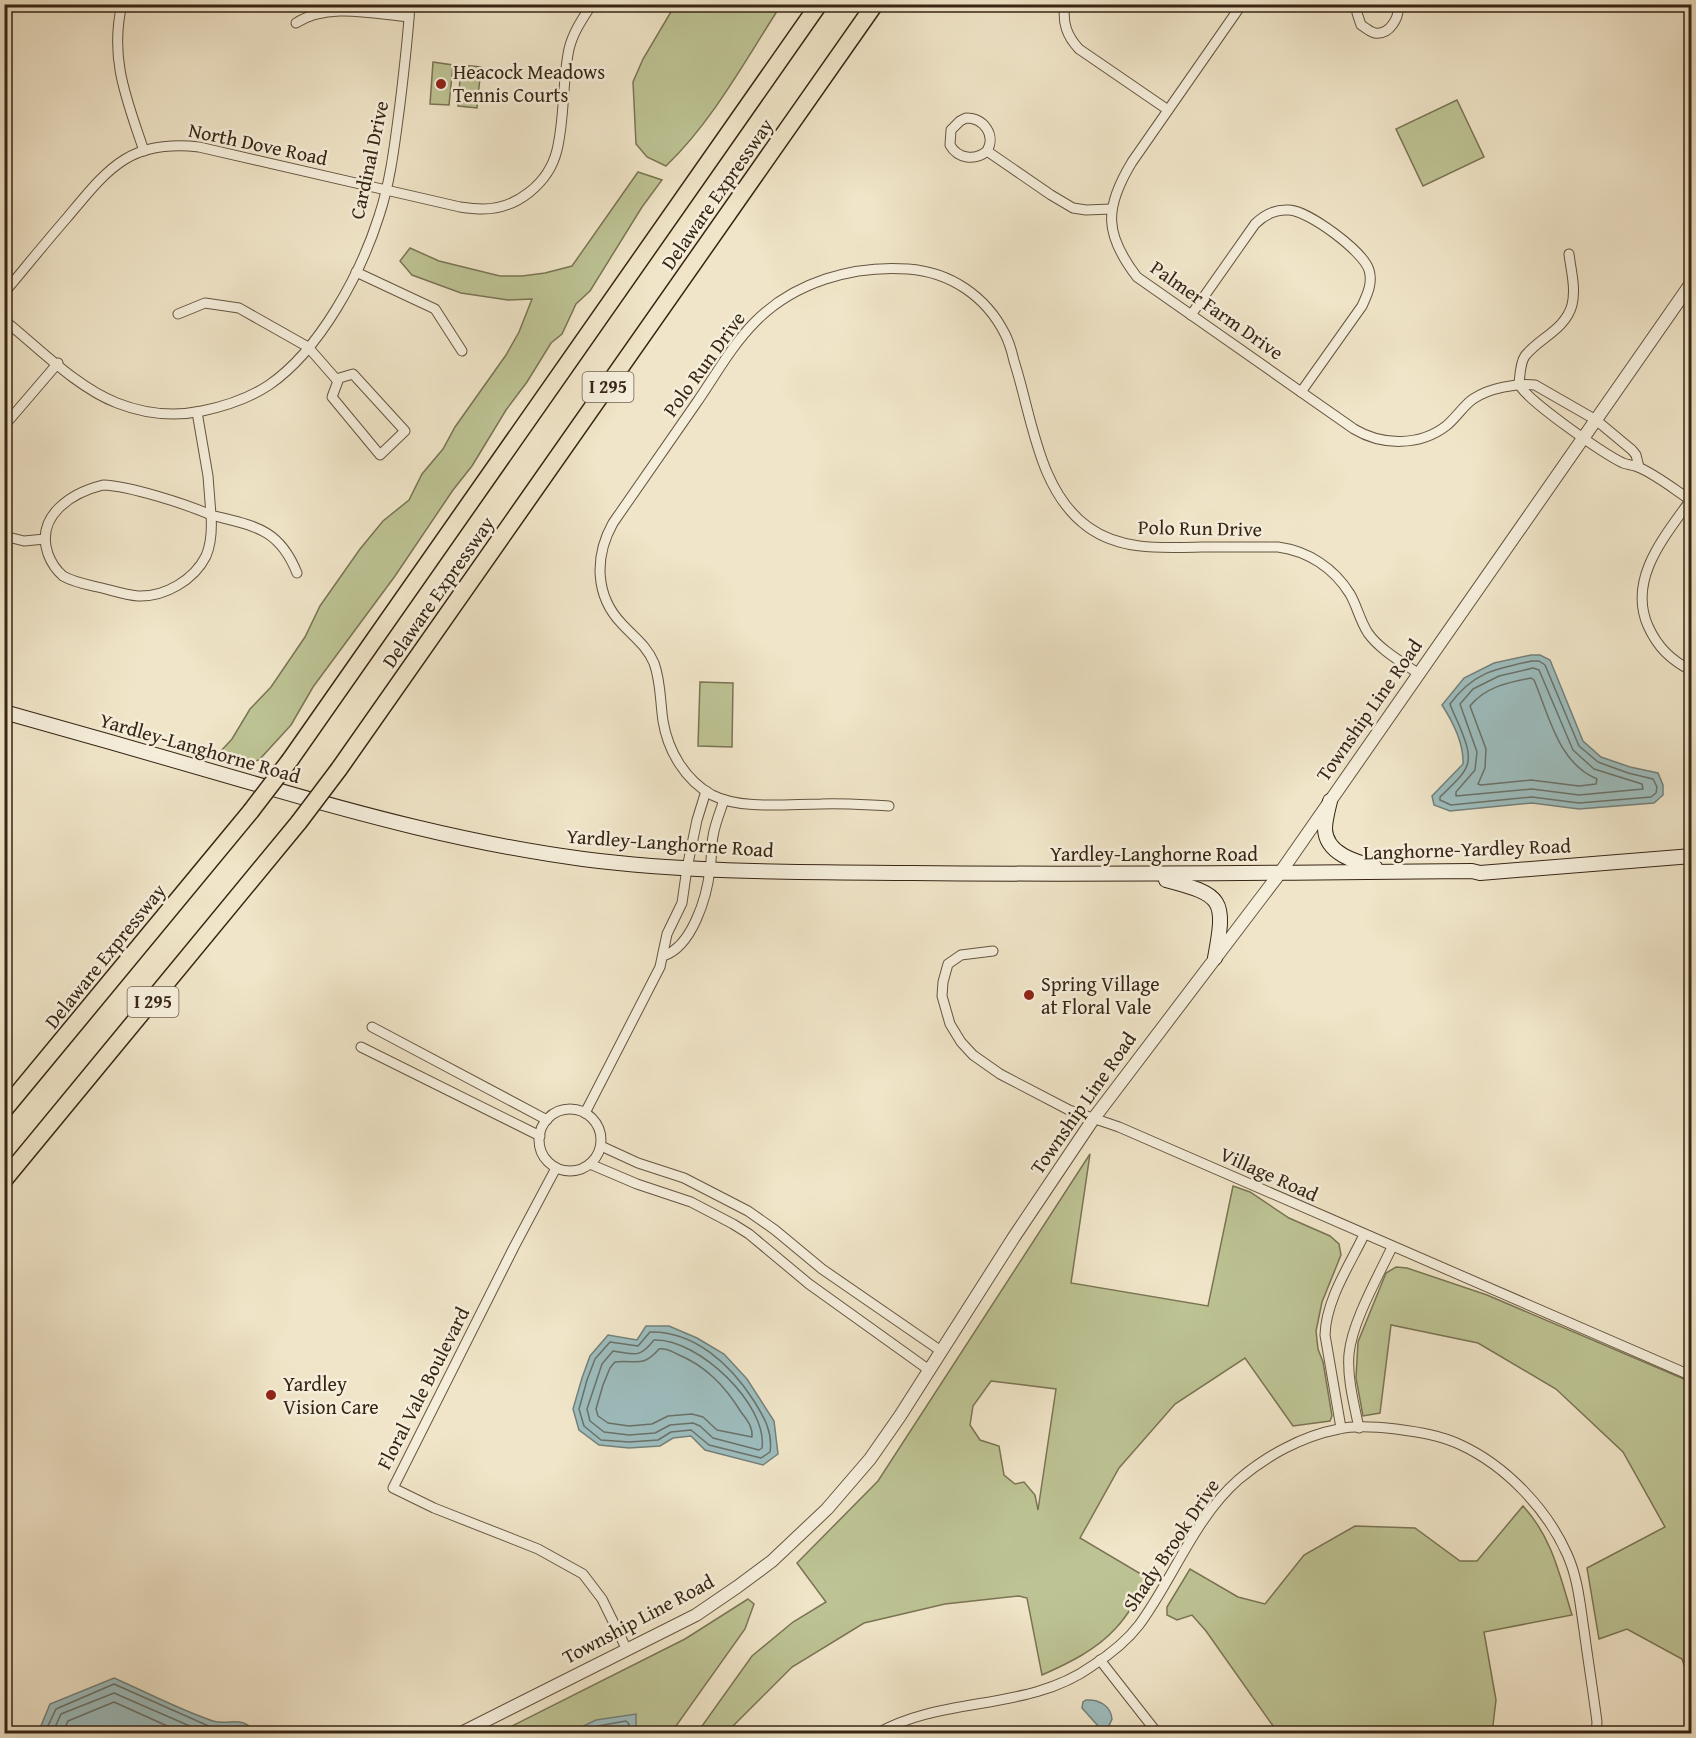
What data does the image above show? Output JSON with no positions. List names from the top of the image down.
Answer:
{
  "streets": {
    "highway": ["Delaware Expressway", "I 295"],
    "main road": ["Yardley-Langhorne Road", "Langhorne-Yardley Road"],
    "street": [
      "North Dove Road",
      "Cardinal Drive",
      "Palmer Farm Drive",
      "Polo Run Drive",
      "Township Line Road",
      "Village Road",
      "Floral Vale Boulevard",
      "Shady Brook Drive"
    ]
  },
  "crossings": [
    ["North Dove Road", "Cardinal Drive"],
    ["Palmer Farm Drive", "Township Line Road"],
    ["Polo Run Drive", "Township Line Road"],
    ["Township Line Road", "Yardley-Langhorne Road"],
    ["Township Line Road", "Langhorne-Yardley Road"],
    ["Township Line Road", "Village Road"],
    ["Township Line Road", "Floral Vale Boulevard"],
    ["Yardley-Langhorne Road", "Langhorne-Yardley Road"]
  ],
  "places": ["Heacock Meadows Tennis Courts", "Spring Village at Floral Vale", "Yardley Vision Care"]
}
